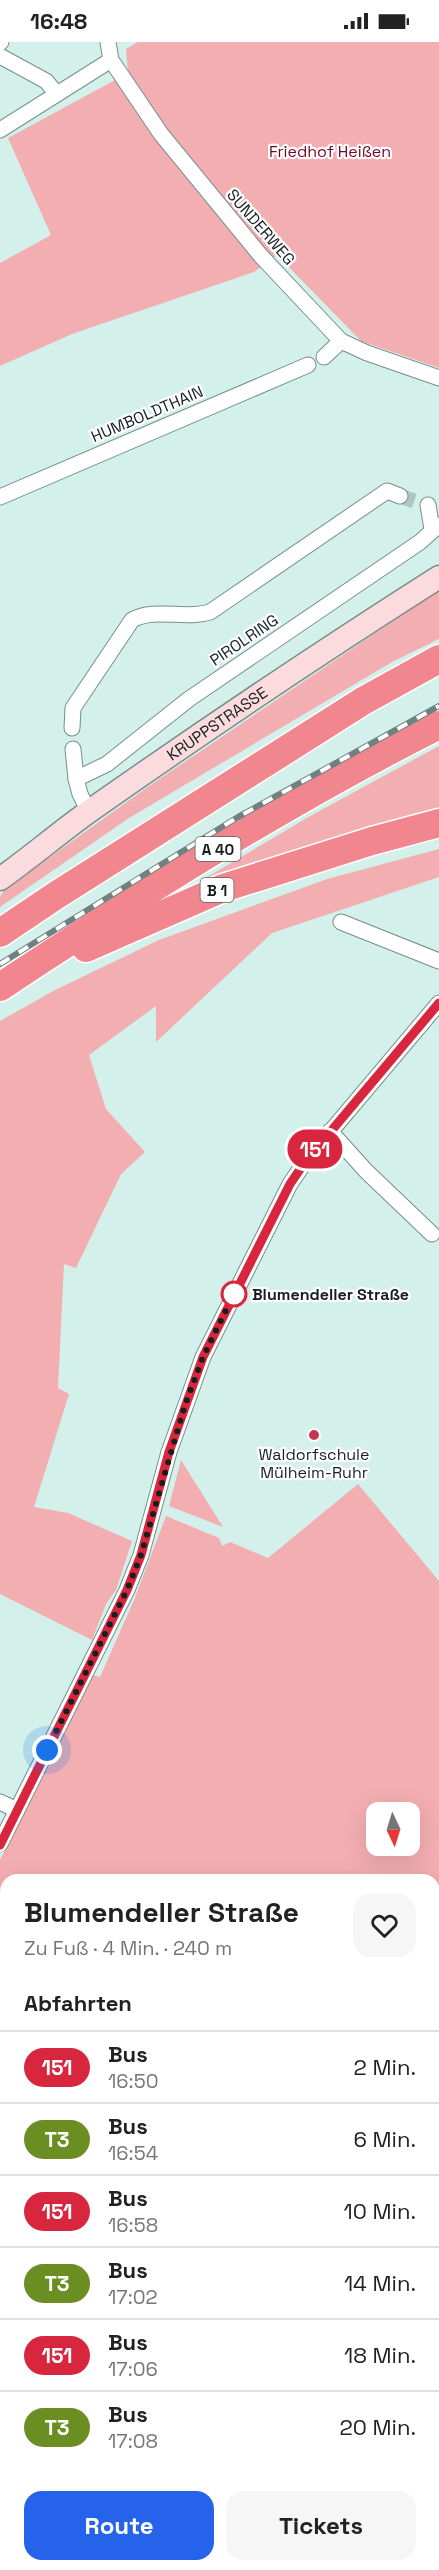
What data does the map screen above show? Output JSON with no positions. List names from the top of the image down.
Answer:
{
  "streets": {
    "highway": ["A 40", "B 1"],
    "street": [
      "SUNDERWEG",
      "HUMBOLDTHAIN",
      "PIROLRING",
      "KRUPPSTRASSE"
    ]
  },
  "crossings": [
    ["A 40", "B 1"]
  ],
  "parks": ["Friedhof Heißen"],
  "places": ["Blumendeller Straße", "Waldorfschule Mülheim-Ruhr"],
  "lines": ["bus line 151"],
  "north": "bottom",
  "page": {
    "status": "16:48",
    "on_map": "151",
    "heading": [
      ["Blumendeller Straße", "Zu Fuß · 4 Min. · 240 m"],
      "Abfahrten"
    ],
    "list": [
      {
        "mark": "151",
        "name": "Bus",
        "note": "16:50",
        "value": "2 Min."
      },
      {
        "mark": "T3",
        "name": "Bus",
        "note": "16:54",
        "value": "6 Min."
      },
      {
        "mark": "151",
        "name": "Bus",
        "note": "16:58",
        "value": "10 Min."
      },
      {
        "mark": "T3",
        "name": "Bus",
        "note": "17:02",
        "value": "14 Min."
      },
      {
        "mark": "151",
        "name": "Bus",
        "note": "17:06",
        "value": "18 Min."
      },
      {
        "mark": "T3",
        "name": "Bus",
        "note": "17:08",
        "value": "20 Min."
      }
    ],
    "buttons": ["Route", "Tickets"]
  }
}
